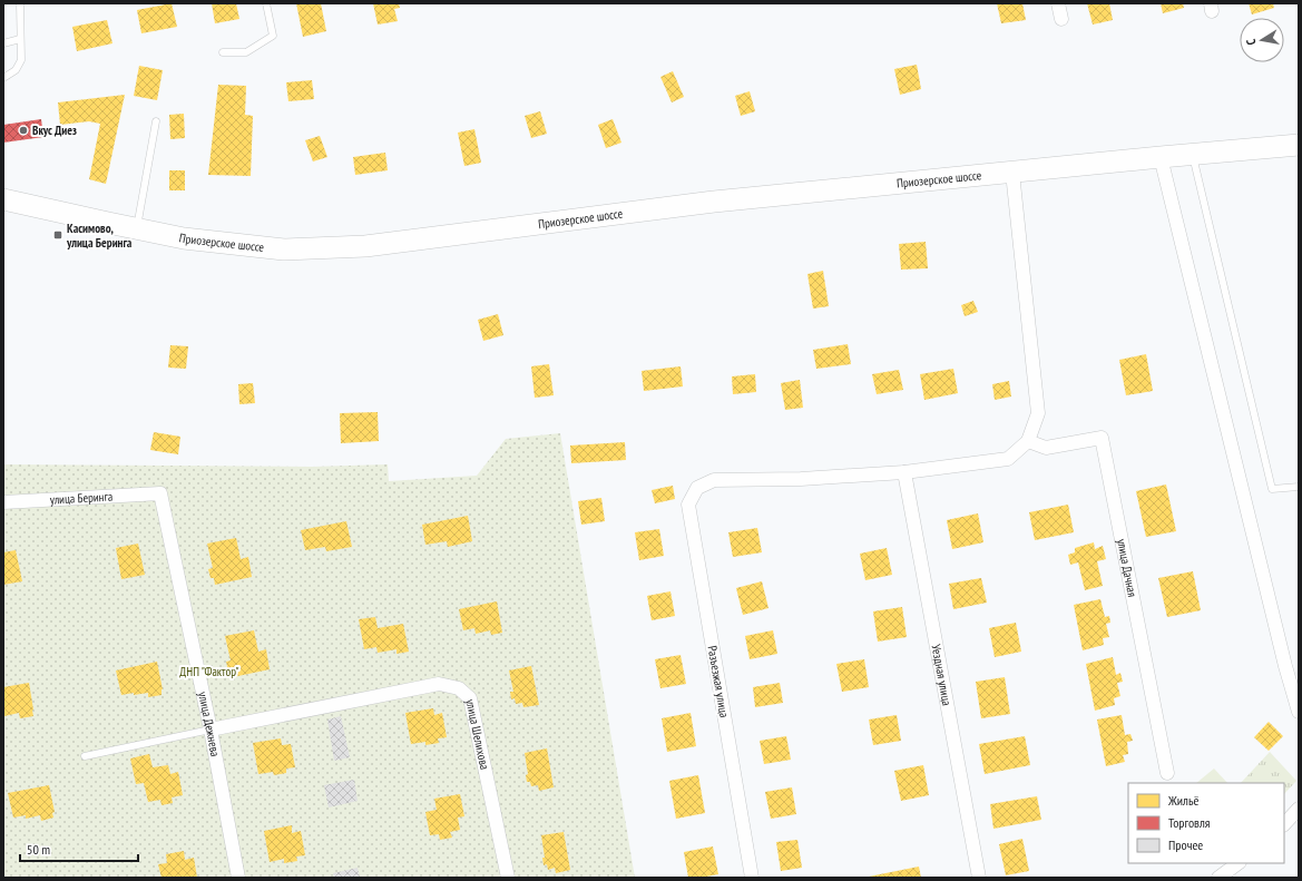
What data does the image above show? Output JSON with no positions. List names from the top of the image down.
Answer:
{
  "streets": {
    "main road": ["Приозерское шоссе"],
    "street": [
      "улица Беринга",
      "улица Дачная",
      "Уездная улица",
      "Разъезжая улица",
      "улица Дежнева",
      "улица Шелихова"
    ]
  },
  "crossings": [
    ["улица Беринга", "улица Дежнева"],
    ["Уездная улица", "Разъезжая улица"],
    ["улица Дежнева", "улица Шелихова"]
  ],
  "parks": ["ДНП \"Фактор\""],
  "places": {
    "other": ["Вкус Диез"],
    "transit": ["Касимово, улица Беринга"]
  },
  "legend": ["Жильё", "Торговля", "Прочее"],
  "scale_bar": "50 m",
  "north": "left"
}
